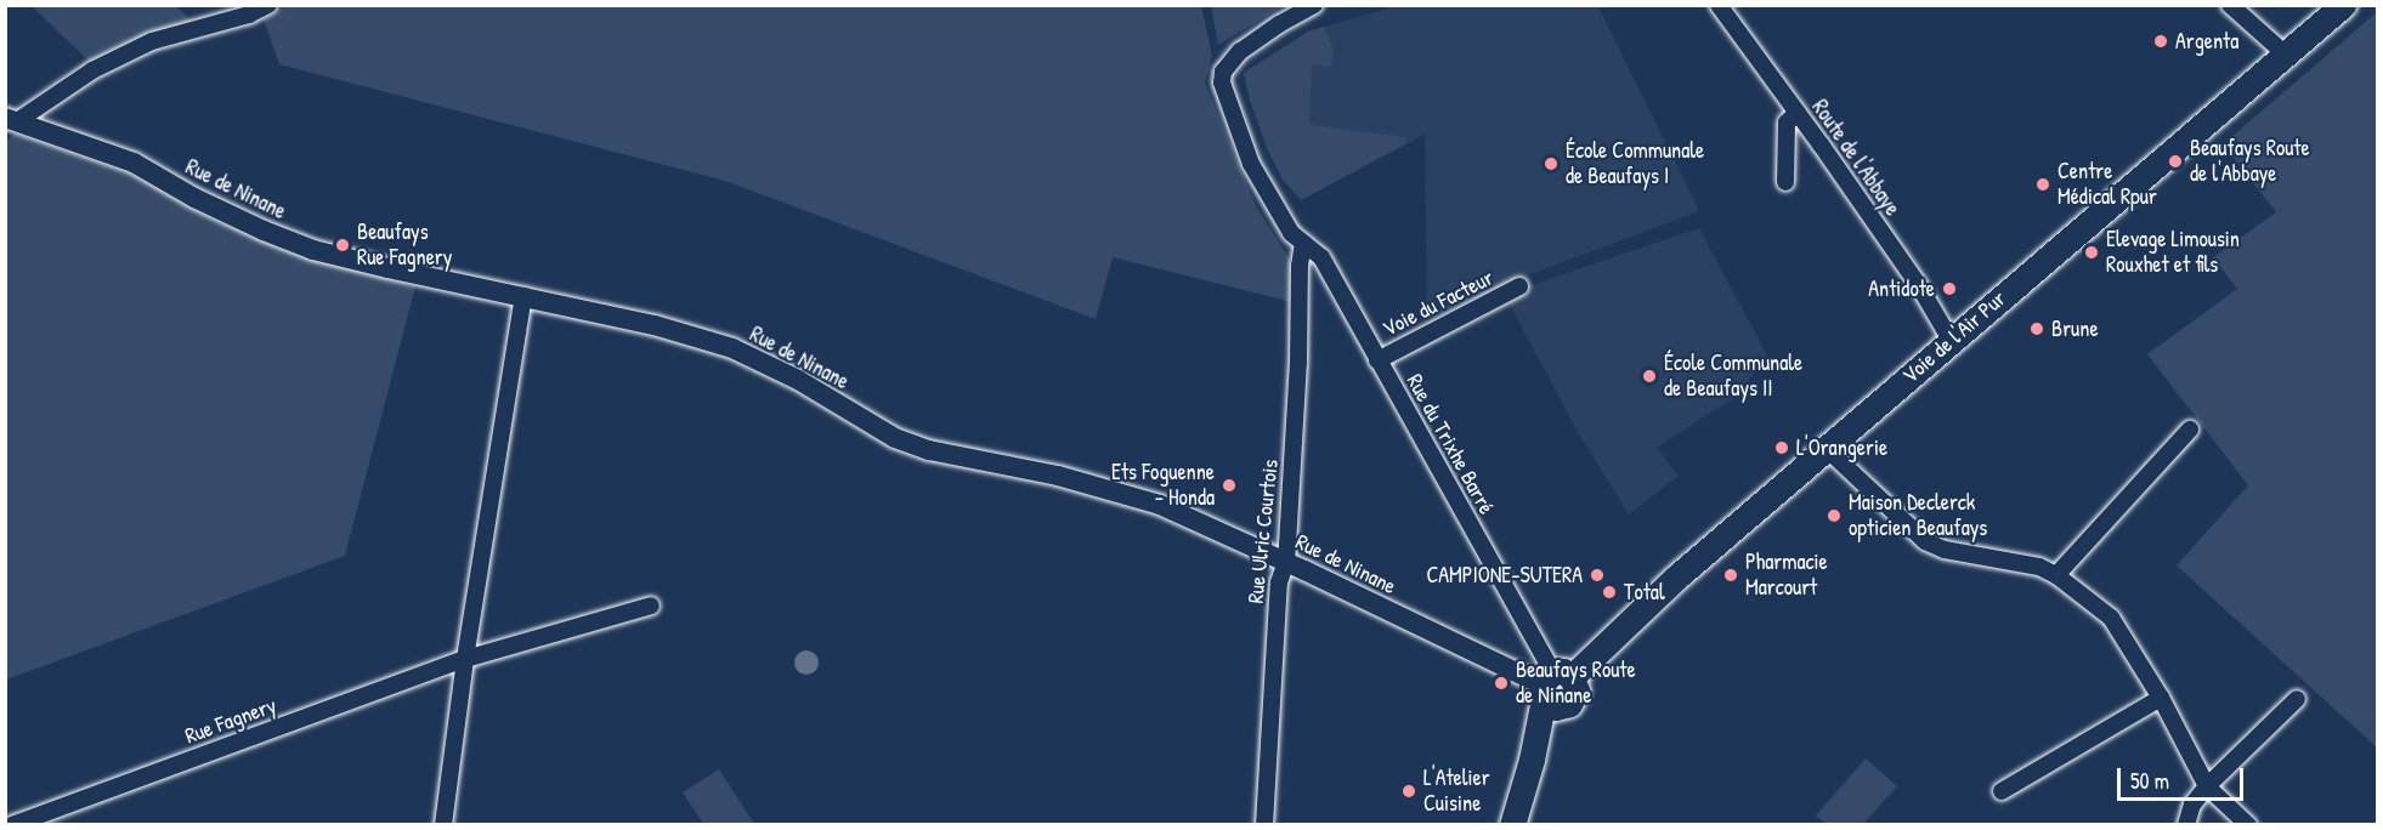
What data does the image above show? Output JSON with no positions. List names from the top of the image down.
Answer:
{
  "streets": {
    "main road": ["Voie de l'Air Pur"],
    "street": [
      "Route de l'Abbaye",
      "Rue de Ninane",
      "Voie du Facteur",
      "Rue du Trixhe Barré",
      "Rue Ulric Courtois",
      "Rue Fagnery"
    ]
  },
  "crossings": [
    ["Route de l'Abbaye", "Voie de l'Air Pur"],
    ["Rue de Ninane", "Voie de l'Air Pur"],
    ["Rue de Ninane", "Rue du Trixhe Barré"],
    ["Rue de Ninane", "Rue Ulric Courtois"],
    ["Voie du Facteur", "Rue du Trixhe Barré"],
    ["Voie de l'Air Pur", "Rue du Trixhe Barré"],
    ["Rue du Trixhe Barré", "Rue Ulric Courtois"]
  ],
  "places": [
    "Argenta",
    "Beaufays Route de l'Abbaye",
    "École Communale de Beaufays I",
    "Centre Médical Rpur",
    "Beaufays Rue Fagnery",
    "Elevage Limousin Rouxhet et fils",
    "Antidote",
    "Brune",
    "École Communale de Beaufays II",
    "L'Orangerie",
    "Ets Foguenne - Honda",
    "Maison Declerck opticien Beaufays",
    "CAMPIONE-SUTERA",
    "Pharmacie Marcourt",
    "Total",
    "Beaufays Route de Ninane",
    "L'Atelier Cuisine"
  ],
  "scale_bar": "50 m"
}
